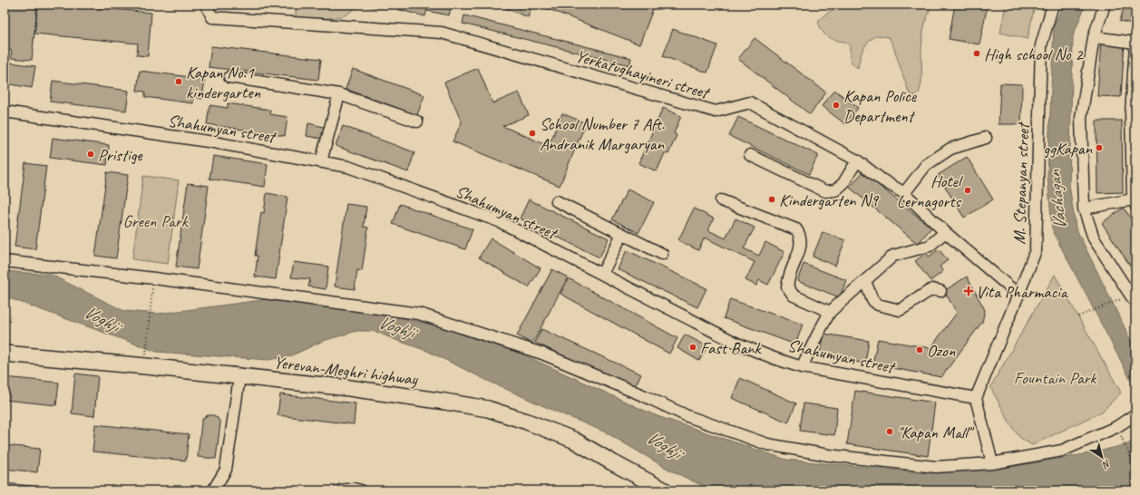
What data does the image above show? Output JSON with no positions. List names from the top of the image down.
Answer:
{
  "streets": {
    "highway": ["Yerevan-Meghri highway"],
    "street": ["Yerkatughayineri street", "Shahumyan street", "M. Stepanyan street"]
  },
  "crossings": [
    ["Yerkatughayineri street", "M. Stepanyan street"],
    ["Shahumyan street", "M. Stepanyan street"]
  ],
  "water": ["Vachagan", "Voghji"],
  "parks": ["Green Park", "Fountain Park"],
  "places": {
    "other": [
      "High school No 2",
      "Kapan No.1 kindergarten",
      "Kapan Police Department",
      "School Number 7 Aft. Andranik Margaryan",
      "ggKapan",
      "Pristige",
      "Hotel Lernagorts",
      "Kindergarten N9",
      "Fast Bank",
      "Ozon",
      "\"Kapan Mall\""
    ],
    "health": ["Vita Pharmacia"]
  },
  "north": "bottom right"
}
